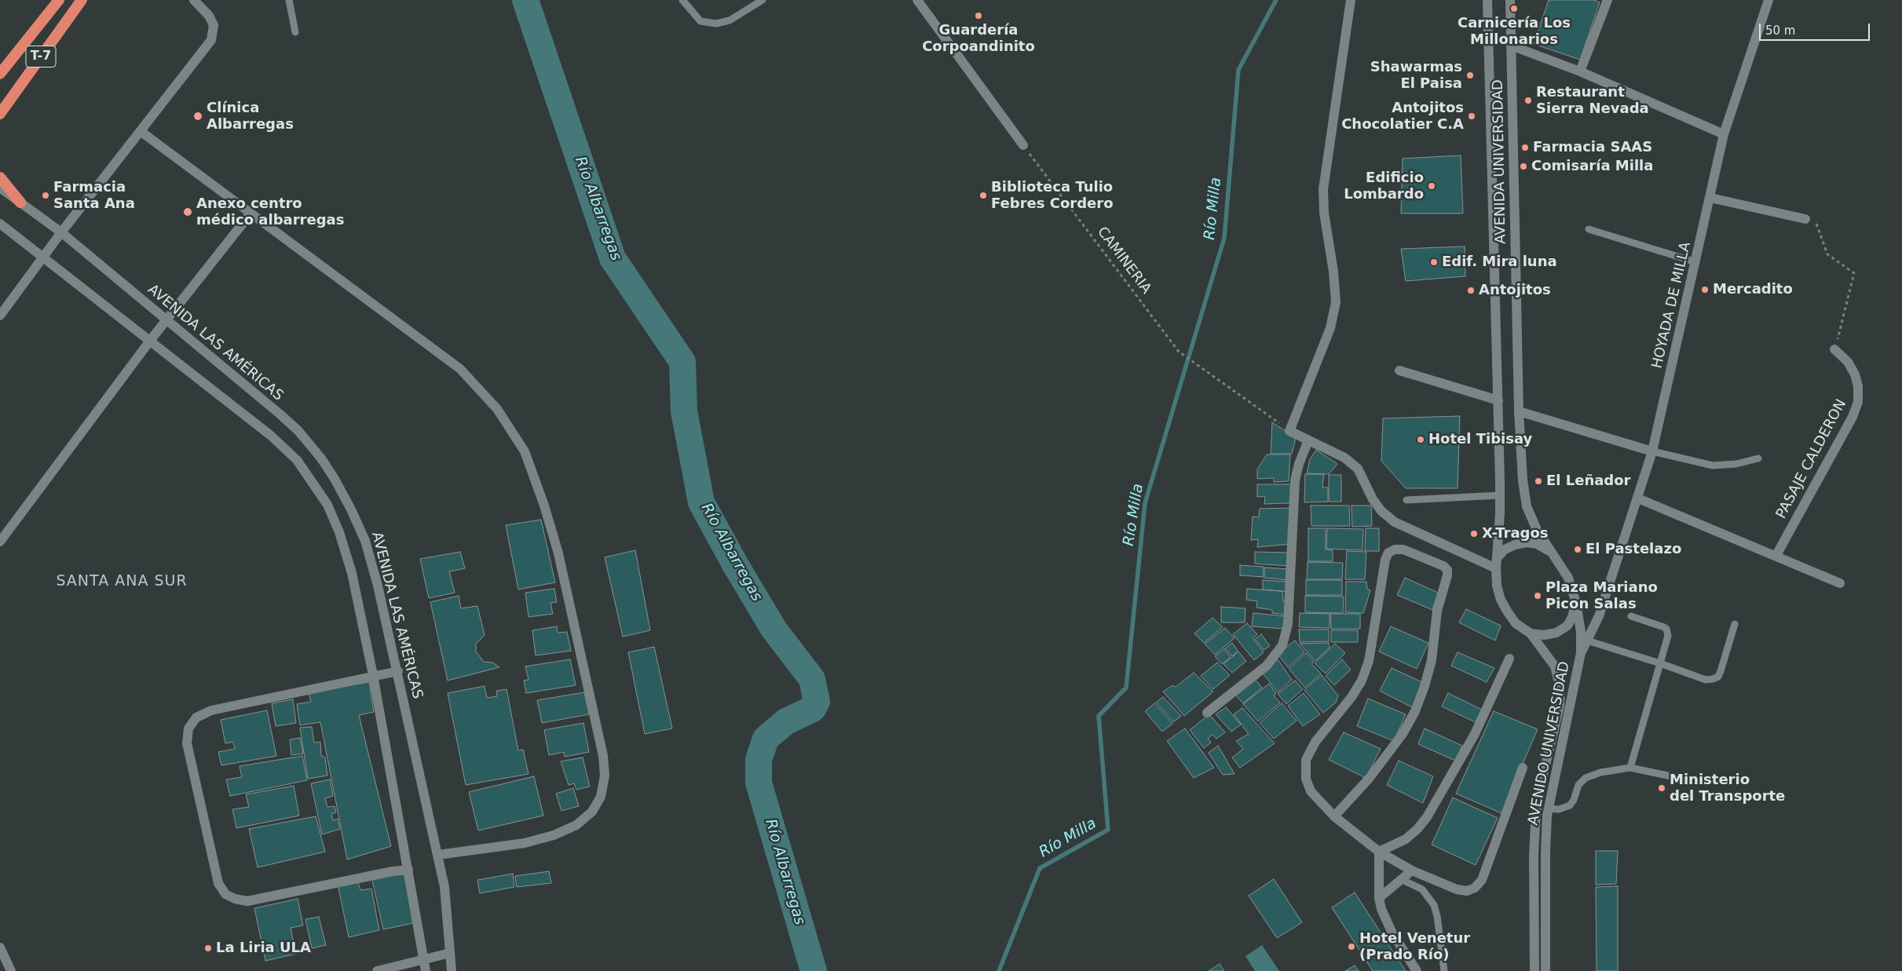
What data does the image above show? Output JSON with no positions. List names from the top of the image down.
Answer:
{
  "streets": {
    "highway": ["T-7"],
    "street": [
      "AVENIDA UNIVERSIDAD",
      "HOYADA DE MILLA",
      "AVENIDA LAS AMÉRICAS",
      "PASAJE CALDERON",
      "AVENIDO UNIVERSIDAD"
    ],
    "path": ["CAMINERIA"]
  },
  "crossings": [
    ["AVENIDA UNIVERSIDAD", "AVENIDO UNIVERSIDAD"],
    ["HOYADA DE MILLA", "AVENIDO UNIVERSIDAD"]
  ],
  "districts": ["SANTA ANA SUR"],
  "water": ["Río Albarregas", "Río Milla"],
  "places": [
    "Carnicería Los Millonarios",
    "Guardería Corpoandinito",
    "Shawarmas El Paisa",
    "Restaurant Sierra Nevada",
    "Clínica Albarregas",
    "Antojitos Chocolatier C.A",
    "Farmacia SAAS",
    "Comisaría Milla",
    "Edificio Lombardo",
    "Farmacia Santa Ana",
    "Biblioteca Tulio Febres Cordero",
    "Anexo centro médico albarregas",
    "Edif. Mira luna",
    "Mercadito",
    "Antojitos",
    "Hotel Tibisay",
    "El Leñador",
    "X-Tragos",
    "El Pastelazo",
    "Plaza Mariano Picon Salas",
    "Ministerio del Transporte",
    "Hotel Venetur (Prado Río)",
    "La Liria ULA"
  ],
  "scale_bar": "50 m"
}
